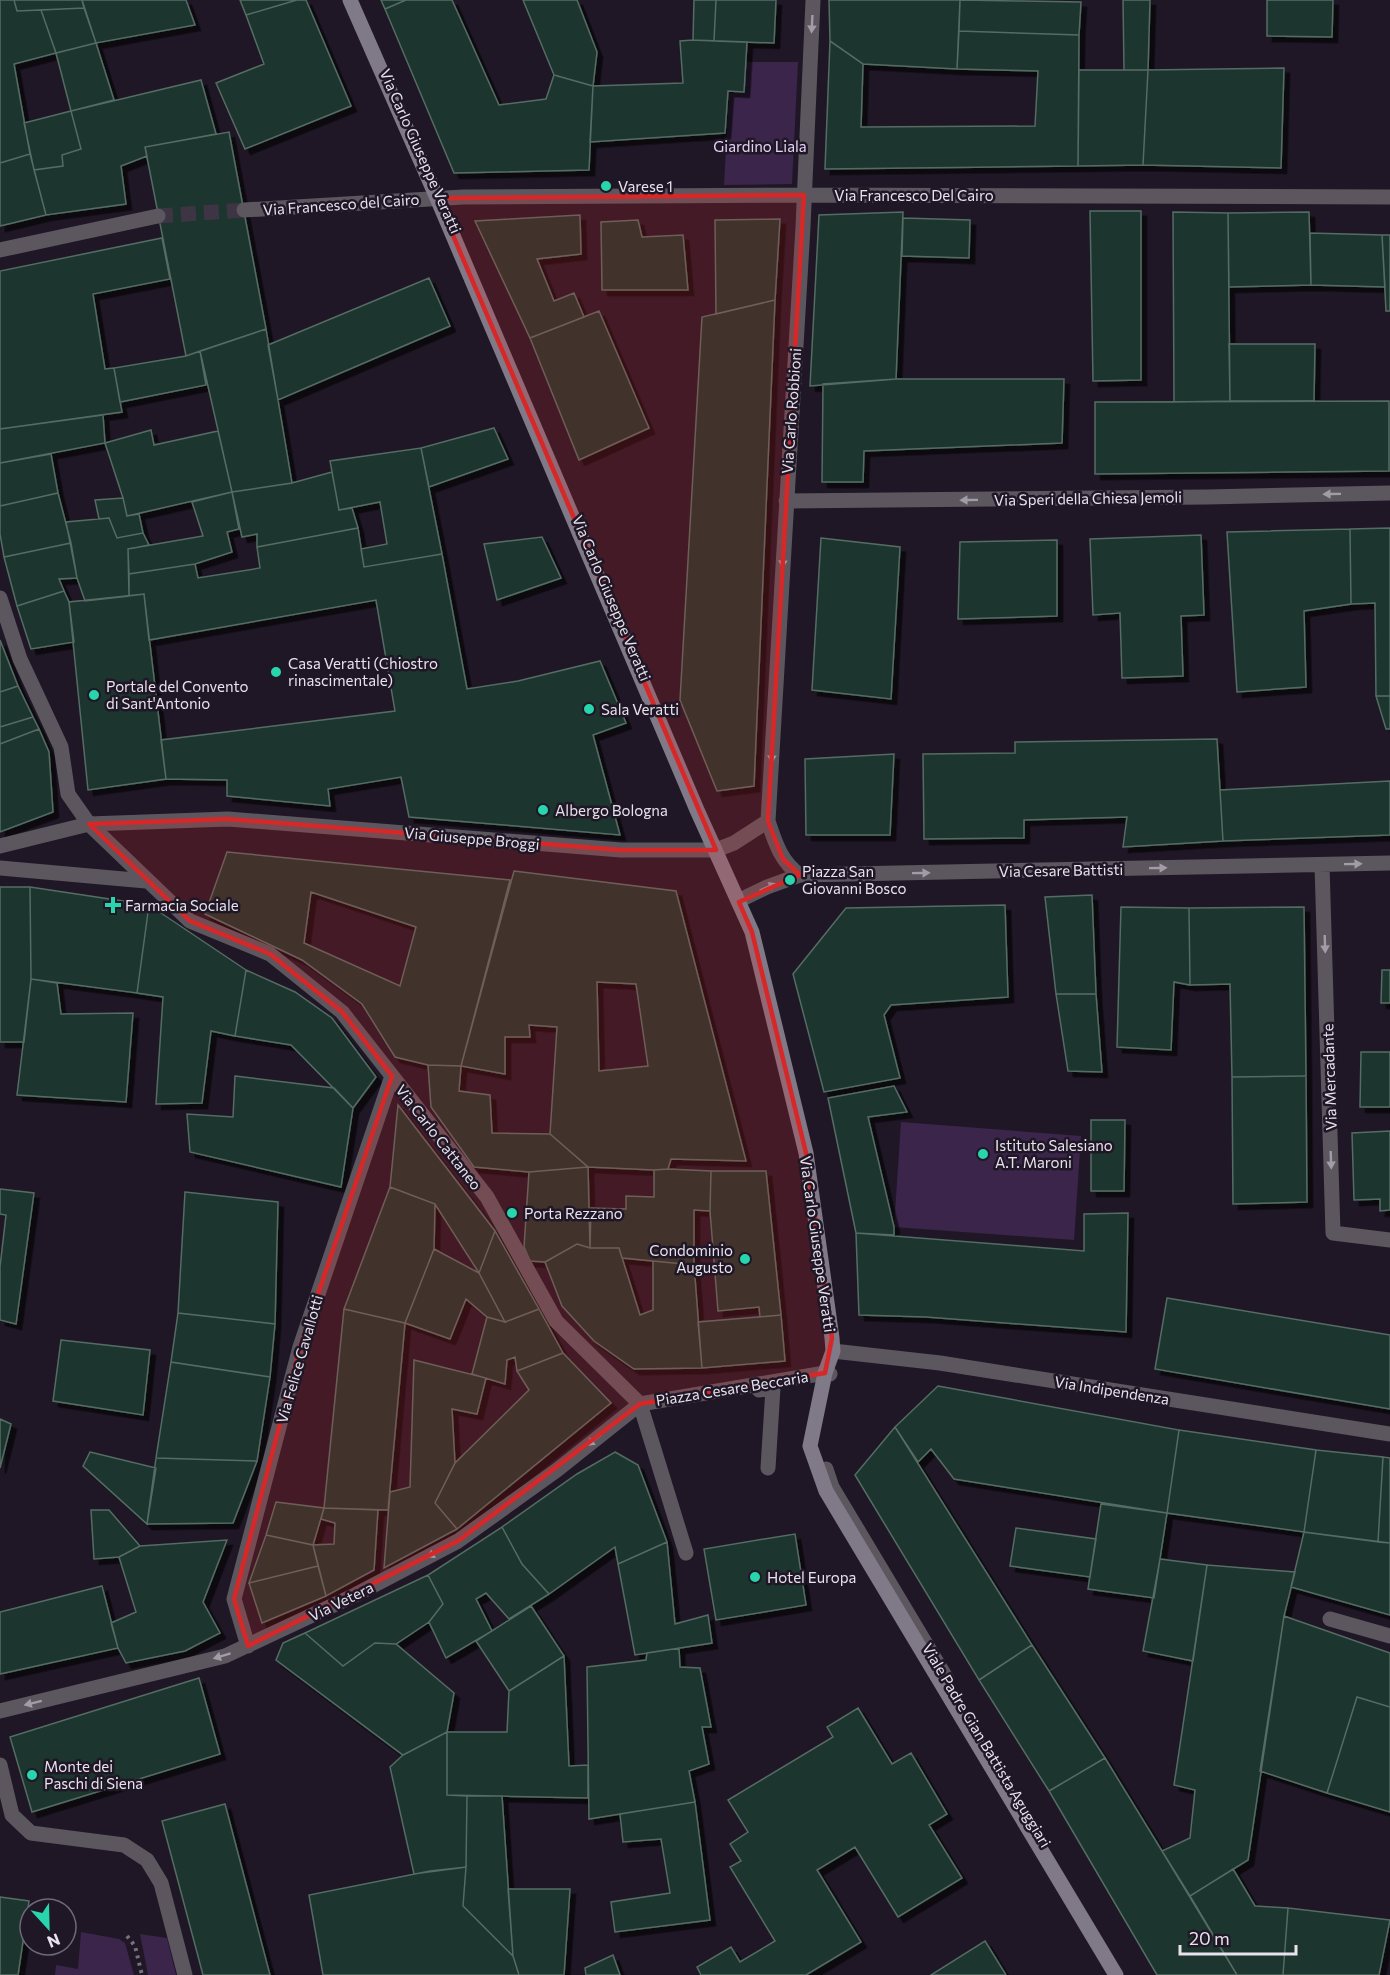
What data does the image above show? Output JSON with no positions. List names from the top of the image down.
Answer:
{
  "streets": {
    "main road": ["Via Carlo Giuseppe Veratti", "Piazza Cesare Beccaria", "Viale Padre Gian Battista Aguggiari"],
    "street": [
      "Via Francesco Del Cairo",
      "Via Francesco del Cairo",
      "Via Carlo Robbioni",
      "Via Speri della Chiesa Jemoli",
      "Via Giuseppe Broggi",
      "Via Cesare Battisti",
      "Via Mercadante",
      "Via Carlo Cattaneo",
      "Via Felice Cavallotti",
      "Via Indipendenza",
      "Via Vetera"
    ]
  },
  "crossings": [
    ["Via Carlo Giuseppe Veratti", "Via Francesco Del Cairo"],
    ["Via Carlo Giuseppe Veratti", "Via Francesco del Cairo"],
    ["Via Carlo Giuseppe Veratti", "Via Giuseppe Broggi"],
    ["Via Carlo Giuseppe Veratti", "Via Cesare Battisti"],
    ["Via Carlo Giuseppe Veratti", "Piazza Cesare Beccaria"],
    ["Via Carlo Giuseppe Veratti", "Via Indipendenza"],
    ["Via Francesco Del Cairo", "Via Francesco del Cairo"],
    ["Via Francesco Del Cairo", "Via Carlo Robbioni"],
    ["Via Carlo Robbioni", "Via Speri della Chiesa Jemoli"],
    ["Via Giuseppe Broggi", "Via Carlo Cattaneo"],
    ["Via Cesare Battisti", "Via Mercadante"],
    ["Via Carlo Cattaneo", "Via Felice Cavallotti"],
    ["Via Carlo Cattaneo", "Piazza Cesare Beccaria"],
    ["Via Carlo Cattaneo", "Via Vetera"],
    ["Via Felice Cavallotti", "Via Vetera"],
    ["Piazza Cesare Beccaria", "Via Indipendenza"],
    ["Piazza Cesare Beccaria", "Via Vetera"],
    ["Piazza Cesare Beccaria", "Viale Padre Gian Battista Aguggiari"]
  ],
  "one_way": [
    "Via Carlo Robbioni",
    "Via Speri della Chiesa Jemoli",
    "Via Cesare Battisti",
    "Via Mercadante",
    "Via Vetera"
  ],
  "parks": ["Giardino Liala"],
  "places": {
    "other": [
      "Varese 1",
      "Casa Veratti (Chiostro rinascimentale)",
      "Portale del Convento di Sant'Antonio",
      "Sala Veratti",
      "Albergo Bologna",
      "Piazza San Giovanni Bosco",
      "Istituto Salesiano A.T. Maroni",
      "Porta Rezzano",
      "Condominio Augusto",
      "Hotel Europa",
      "Monte dei Paschi di Siena"
    ],
    "health": ["Farmacia Sociale"]
  },
  "scale_bar": "20 m",
  "north": "bottom"
}
